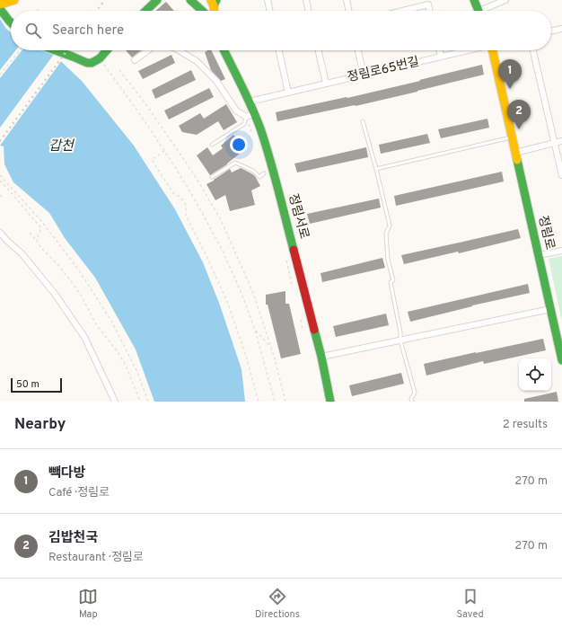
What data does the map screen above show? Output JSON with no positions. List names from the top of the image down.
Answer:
{
  "streets": {
    "main road": ["정림서로", "정림로"],
    "street": ["정림로65번길"]
  },
  "crossings": [
    ["정림로65번길", "정림서로"]
  ],
  "water": ["갑천"],
  "scale_bar": "50 m",
  "page": {
    "search": "Search here",
    "pins": ["1", "2"],
    "scale": "50 m",
    "heading": ["Nearby", "2 results"],
    "list": [
      {
        "mark": "1",
        "name": "빽다방",
        "note": "Café · 정림로",
        "value": "270 m"
      },
      {
        "mark": "2",
        "name": "김밥천국",
        "note": "Restaurant · 정림로",
        "value": "270 m"
      }
    ],
    "nav": ["Map", "Directions", "Saved"]
  }
}
